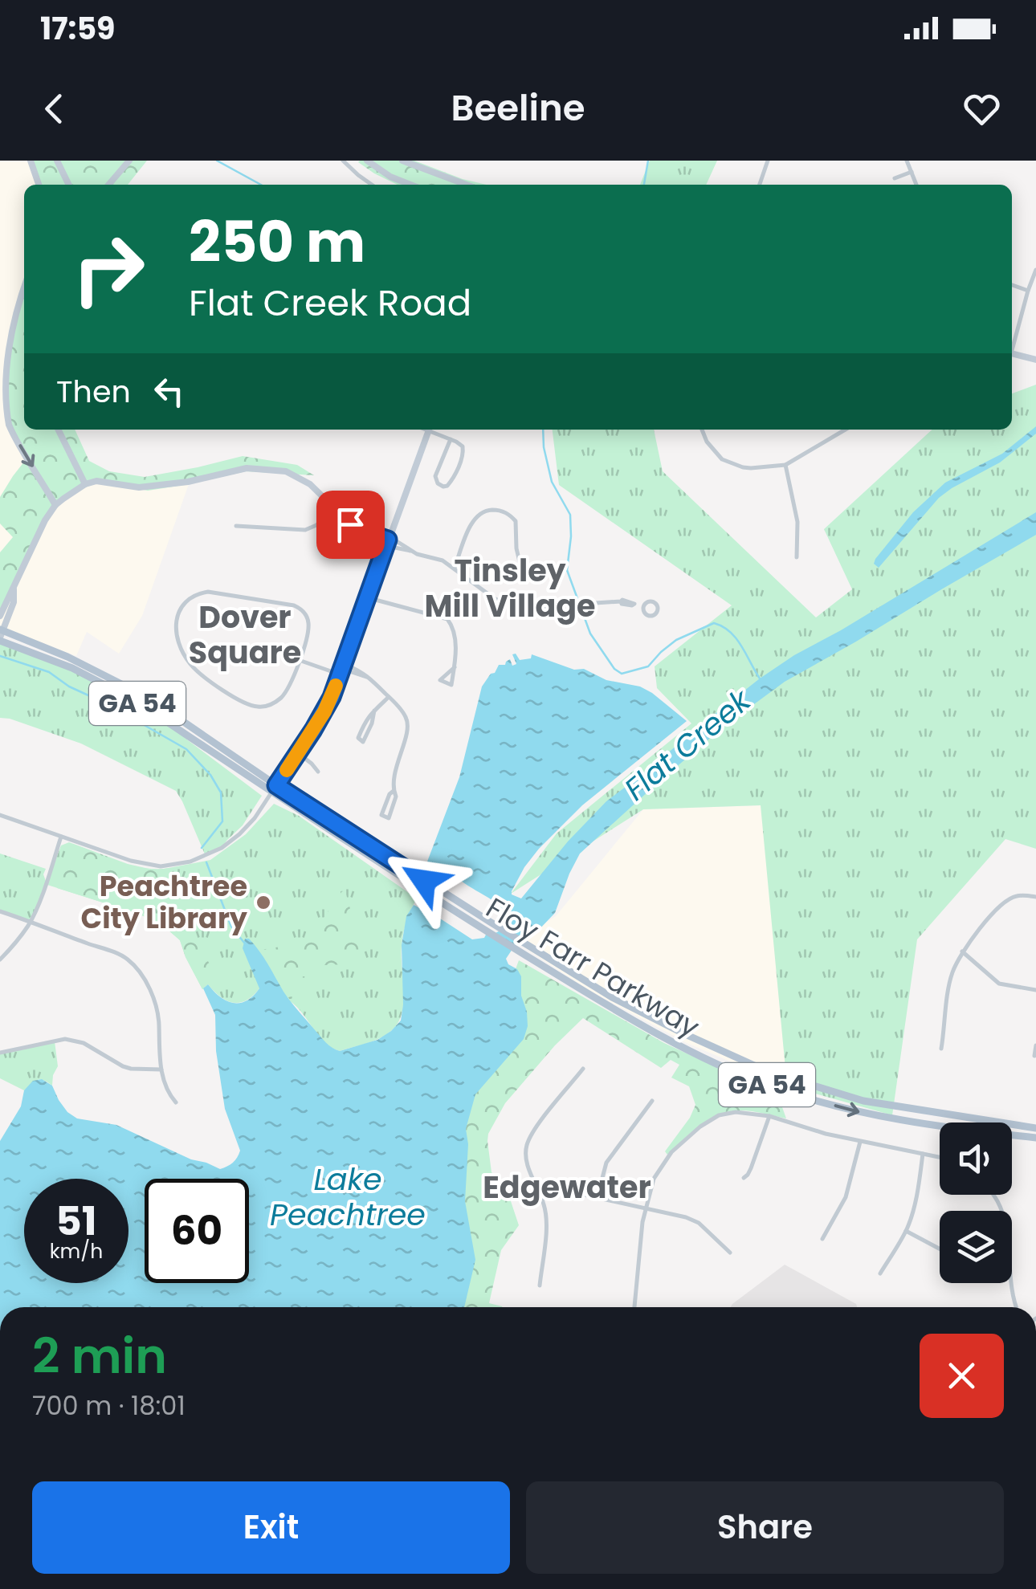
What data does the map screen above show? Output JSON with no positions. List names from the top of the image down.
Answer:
{
  "streets": {
    "main road": ["GA 54", "Floy Farr Parkway"]
  },
  "districts": ["Tinsley Mill Village", "Dover Square", "Edgewater"],
  "water": ["Flat Creek", "Lake Peachtree"],
  "places": ["Peachtree City Library"],
  "page": {
    "status": "17:59",
    "header": "Beeline",
    "turn": ["250 m", "Flat Creek Road"],
    "then": "Then",
    "speed": "51 km/h",
    "limit": "60",
    "heading": ["2 min", "700 m · 18:01"],
    "buttons": ["Exit", "Share"]
  }
}
